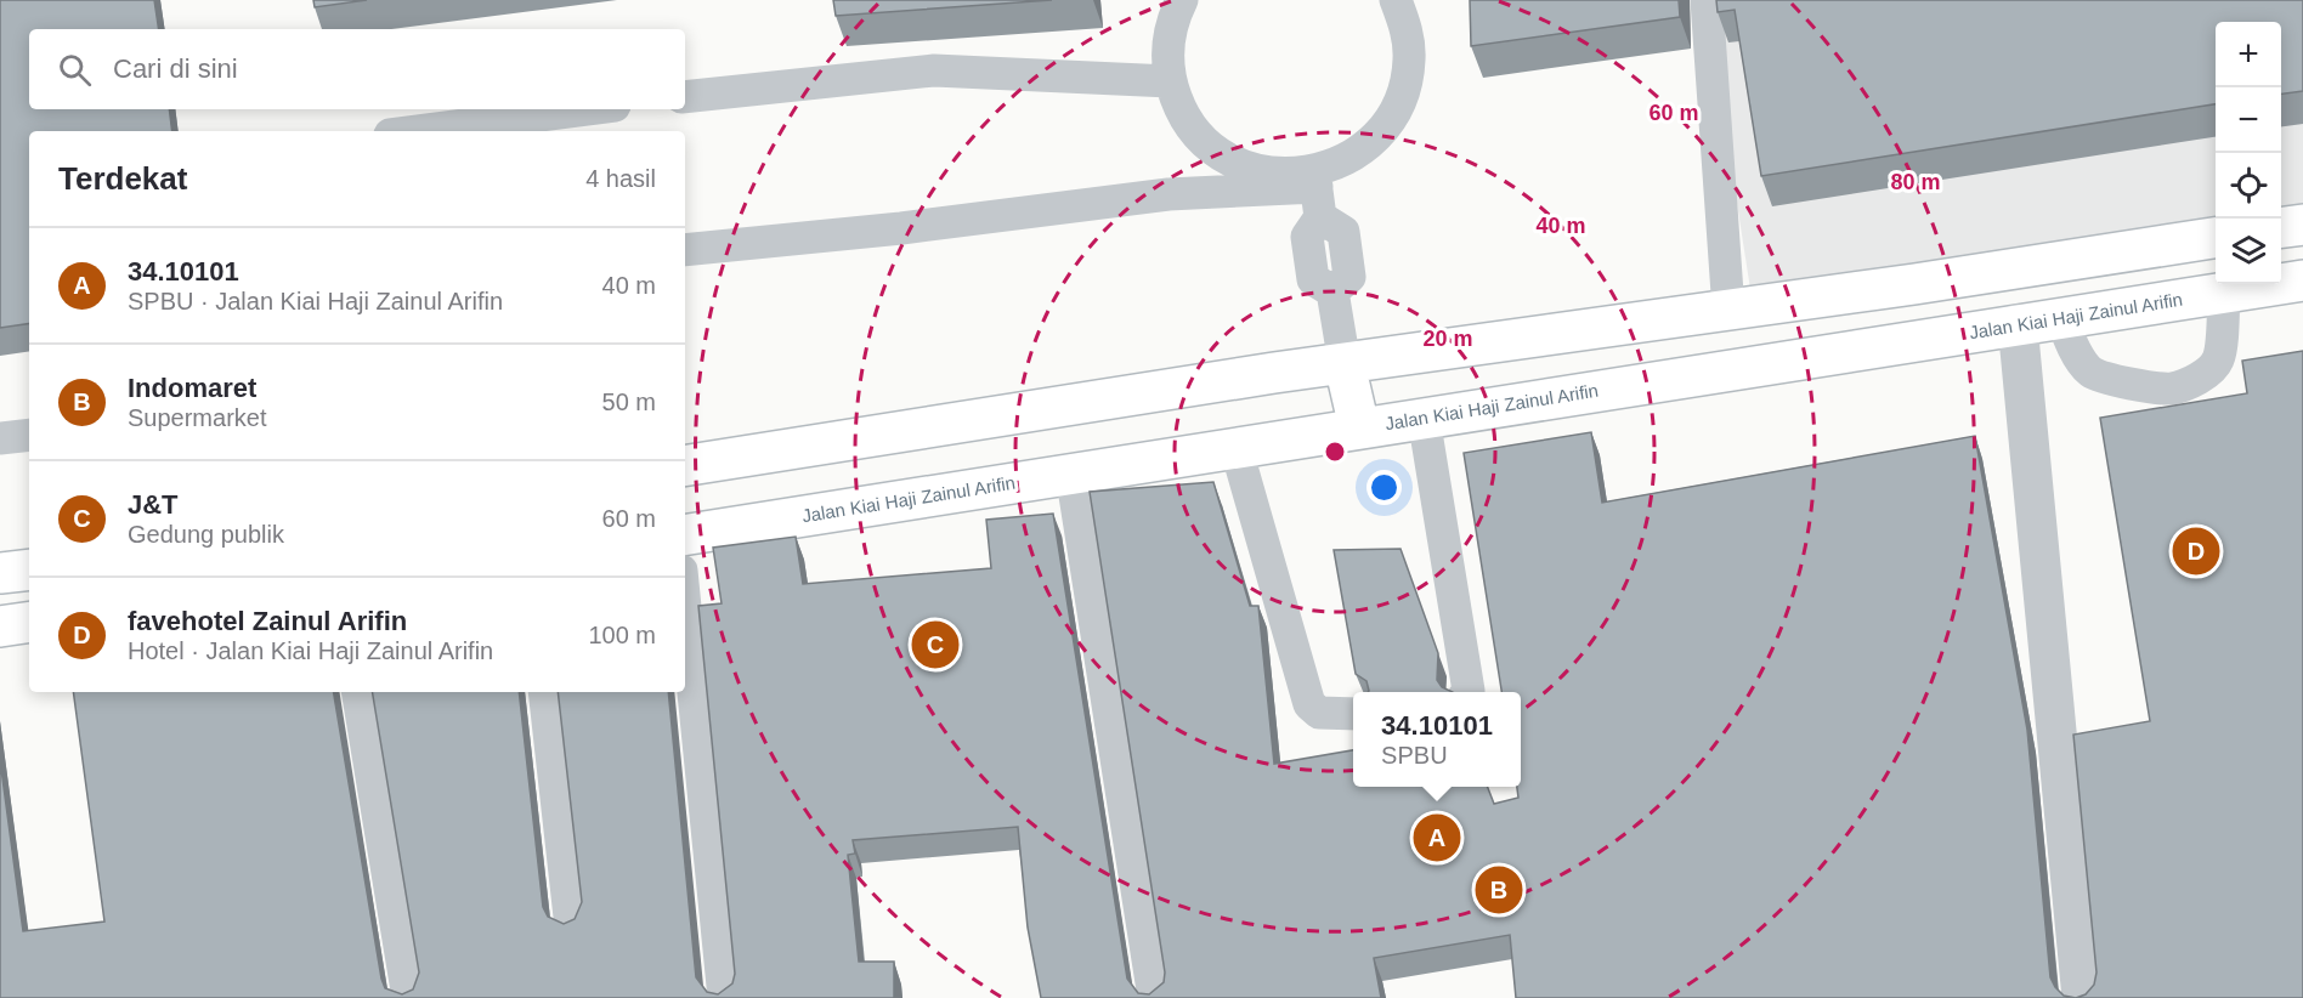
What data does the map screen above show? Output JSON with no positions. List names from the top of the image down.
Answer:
{
  "streets": {
    "main road": ["Jalan Kiai Haji Zainul Arifin"]
  },
  "page": {
    "map_buttons": ["+", "−"],
    "search": "Cari di sini",
    "heading": ["Terdekat", "4 hasil"],
    "list": [
      {
        "mark": "A",
        "name": "34.10101",
        "note": "SPBU · Jalan Kiai Haji Zainul Arifin",
        "value": "40 m"
      },
      {
        "mark": "B",
        "name": "Indomaret",
        "note": "Supermarket",
        "value": "50 m"
      },
      {
        "mark": "C",
        "name": "J&T",
        "note": "Gedung publik",
        "value": "60 m"
      },
      {
        "mark": "D",
        "name": "favehotel Zainul Arifin",
        "note": "Hotel · Jalan Kiai Haji Zainul Arifin",
        "value": "100 m"
      }
    ],
    "pins": [
      "D",
      "C",
      "A",
      "B"
    ],
    "popup": ["34.10101", "SPBU"]
  },
  "rings": [
    "60 m",
    "80 m",
    "40 m",
    "20 m"
  ]
}
